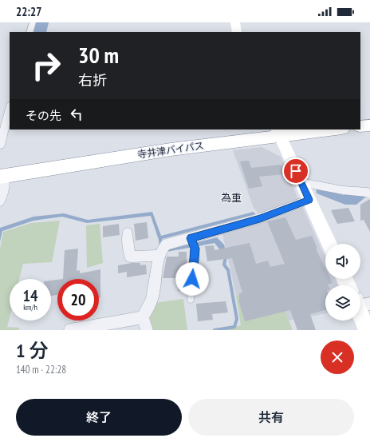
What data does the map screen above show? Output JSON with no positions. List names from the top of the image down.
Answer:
{
  "streets": {
    "highway": ["寺井津バイパス"]
  },
  "districts": ["為重"],
  "page": {
    "status": "22:27",
    "turn": ["30 m", "右折"],
    "then": "その先",
    "speed": "14 km/h",
    "limit": "20",
    "heading": ["1 分", "140 m · 22:28"],
    "buttons": ["終了", "共有"]
  }
}
